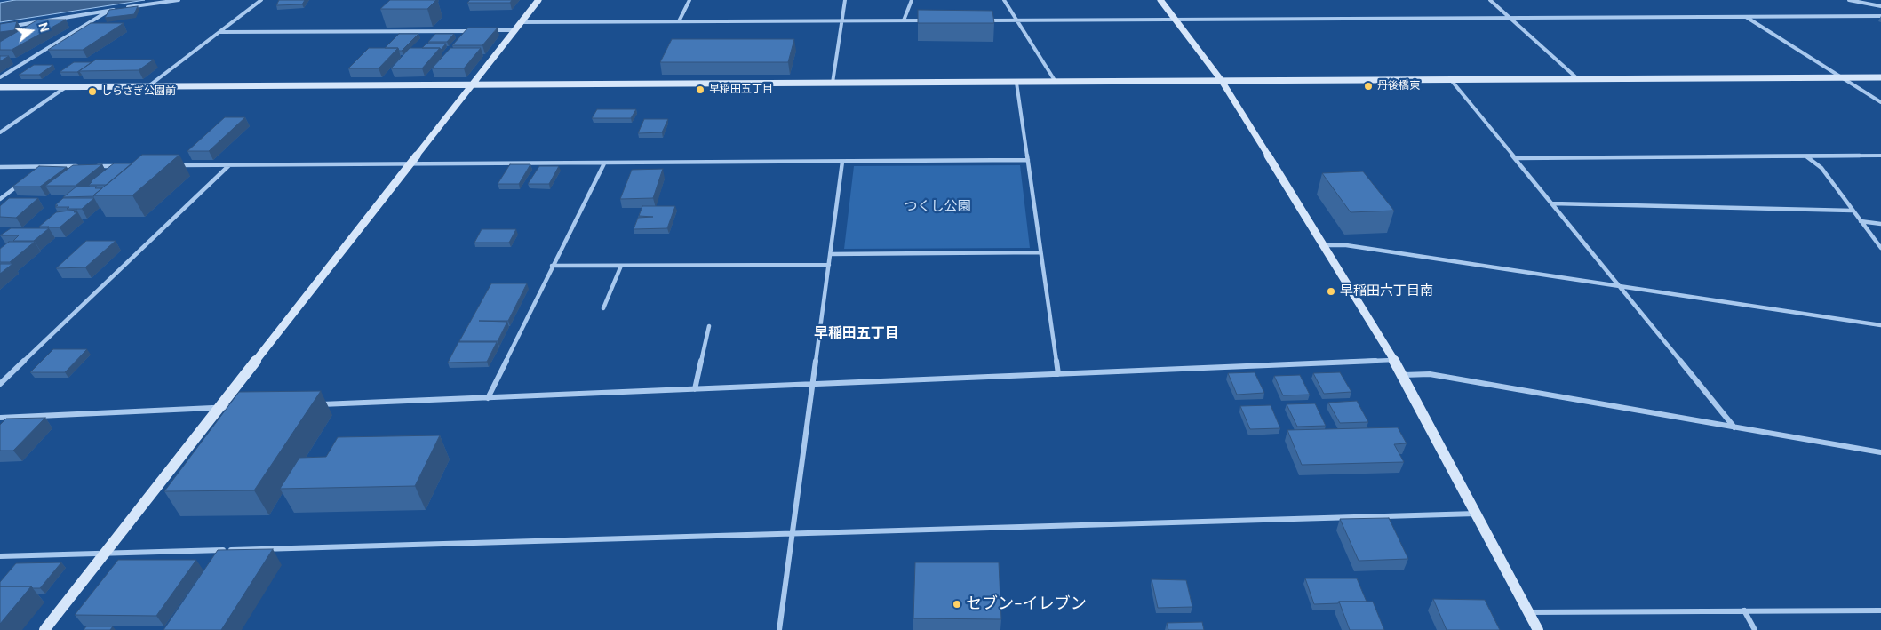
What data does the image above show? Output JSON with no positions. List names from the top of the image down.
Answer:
{
  "districts": ["早稲田五丁目"],
  "parks": ["つくし公園"],
  "places": [
    "丹後橋東",
    "早稲田五丁目",
    "しらさぎ公園前",
    "早稲田六丁目南",
    "セブン-イレブン"
  ],
  "north": "right"
}
